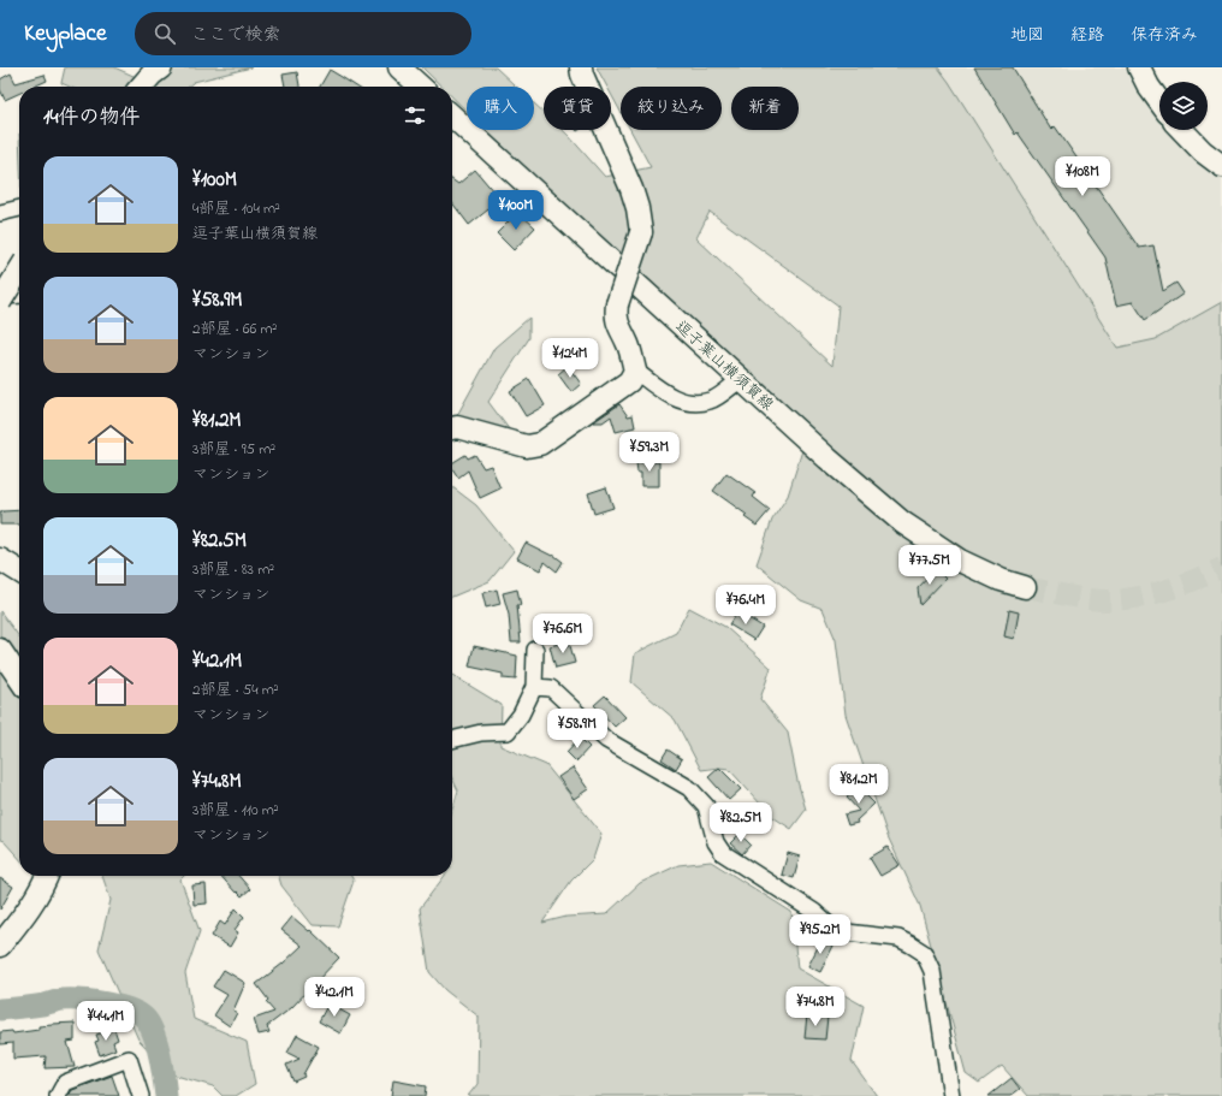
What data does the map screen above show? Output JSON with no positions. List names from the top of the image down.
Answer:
{
  "streets": {
    "main road": ["逗子葉山横須賀線"]
  },
  "page": {
    "header": "Keyplace",
    "search": "ここで検索",
    "nav": ["地図", "経路", "保存済み"],
    "chip": [
      "購入",
      "賃貸",
      "絞り込み",
      "新着"
    ],
    "heading": "14件の物件",
    "list": [
      {
        "name": "¥100M",
        "note": "4部屋 · 104 m² · 逗子葉山横須賀線"
      },
      {
        "name": "¥58.9M",
        "note": "2部屋 · 66 m² · マンション"
      },
      {
        "name": "¥81.2M",
        "note": "3部屋 · 95 m² · マンション"
      },
      {
        "name": "¥82.5M",
        "note": "3部屋 · 83 m² · マンション"
      },
      {
        "name": "¥42.1M",
        "note": "2部屋 · 54 m² · マンション"
      },
      {
        "name": "¥74.8M",
        "note": "3部屋 · 110 m² · マンション"
      }
    ],
    "price": [
      "¥108M",
      "¥100M",
      "¥124M",
      "¥59.3M",
      "¥77.5M",
      "¥76.4M",
      "¥76.6M",
      "¥58.9M",
      "¥81.2M",
      "¥82.5M",
      "¥95.2M",
      "¥42.1M",
      "¥74.8M",
      "¥44.1M"
    ]
  }
}
